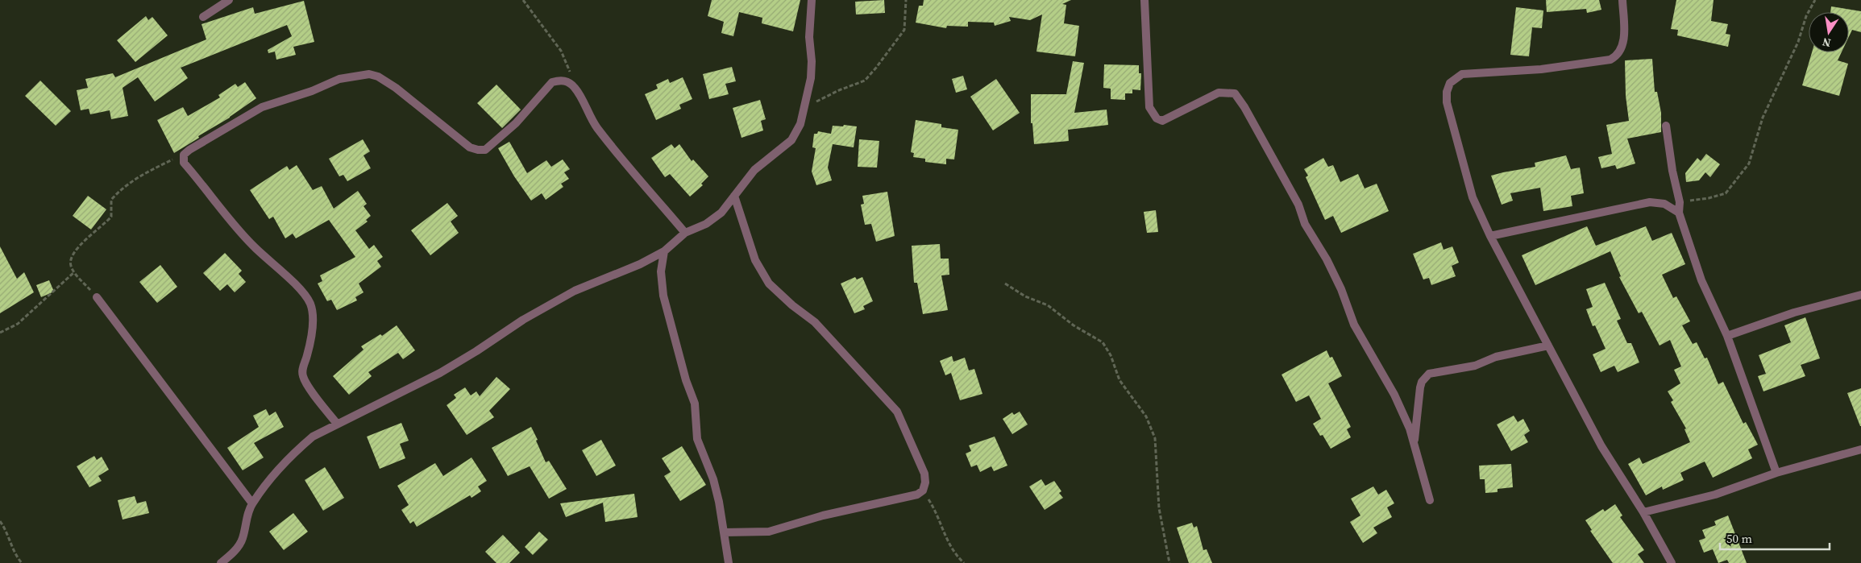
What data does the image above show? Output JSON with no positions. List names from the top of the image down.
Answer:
{
  "scale_bar": "50 m",
  "north": "bottom"
}
